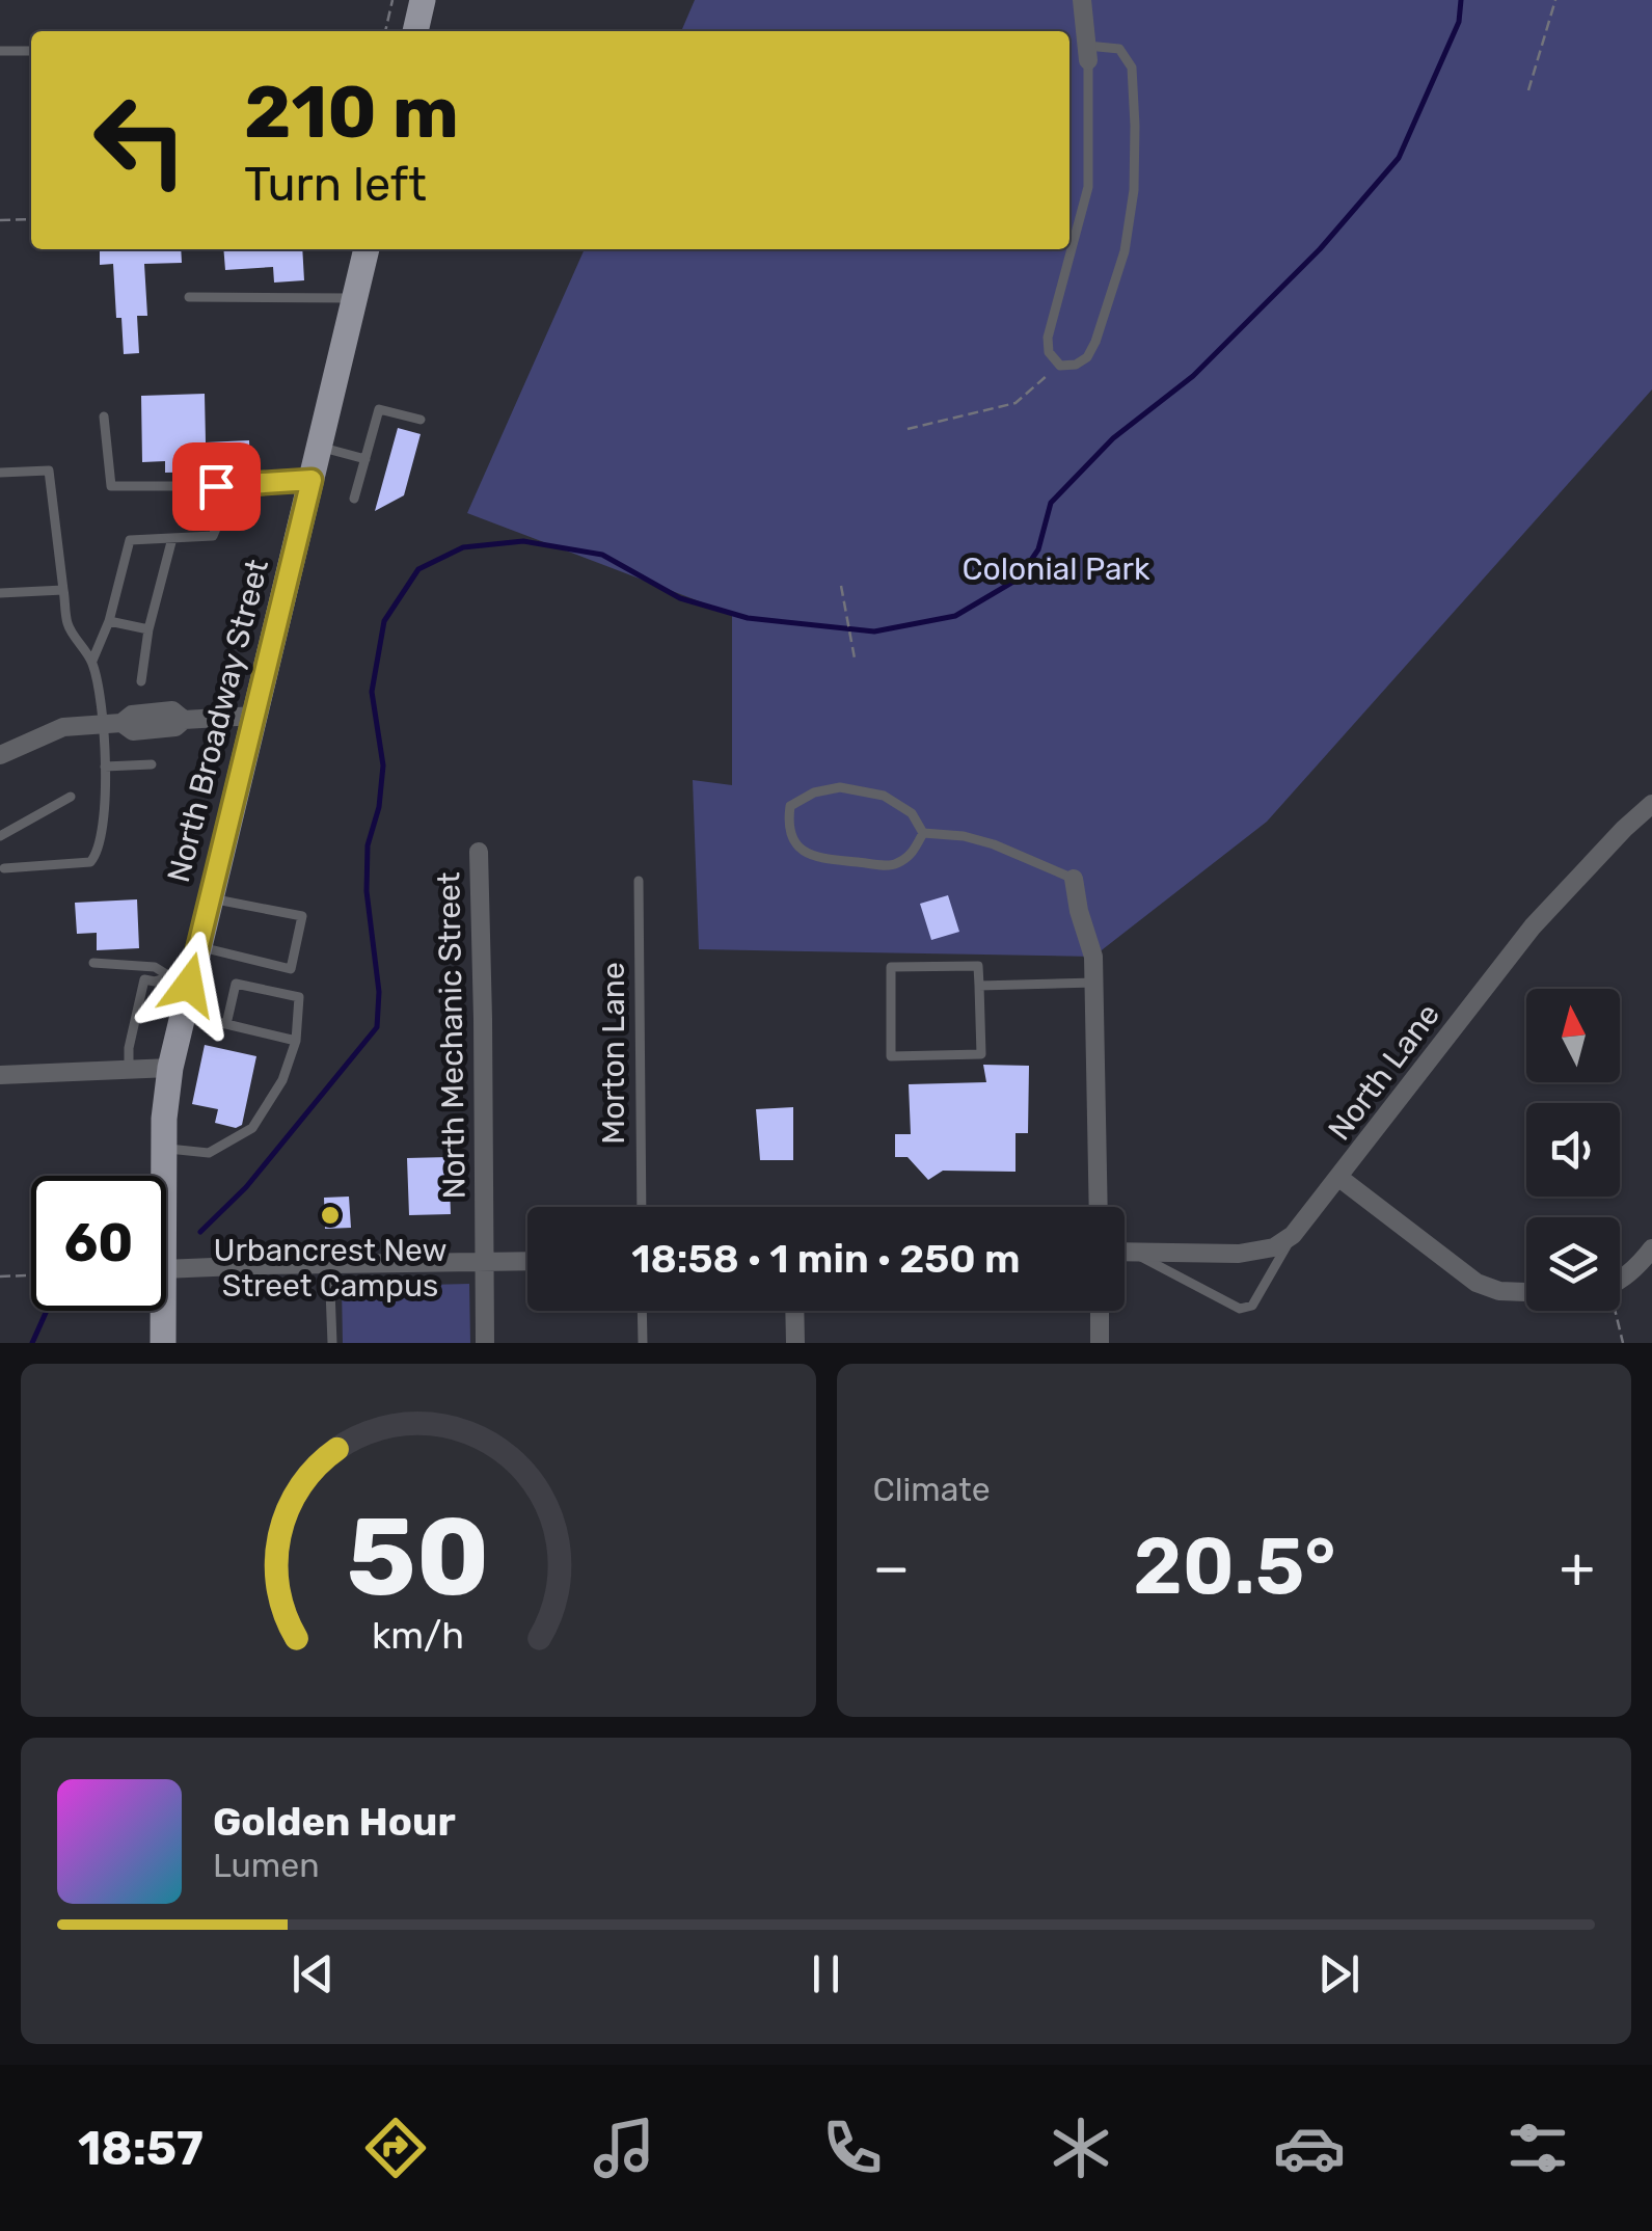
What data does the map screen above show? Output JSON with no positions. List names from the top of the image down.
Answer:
{
  "streets": {
    "main road": ["North Broadway Street"],
    "street": ["North Mechanic Street", "North Lane"],
    "lane": ["Morton Lane"]
  },
  "parks": ["Colonial Park"],
  "places": ["Urbancrest New Street Campus"],
  "north": "top",
  "page": {
    "turn": ["210 m", "Turn left"],
    "limit": "60",
    "trip": "18:58 · 1 min · 250 m",
    "tile": "Climate",
    "heat": ["−", "20.5°", "+"],
    "song": ["Golden Hour", "Lumen"],
    "tabs": "18:57",
    "gauge": ["50", "km/h"]
  }
}
